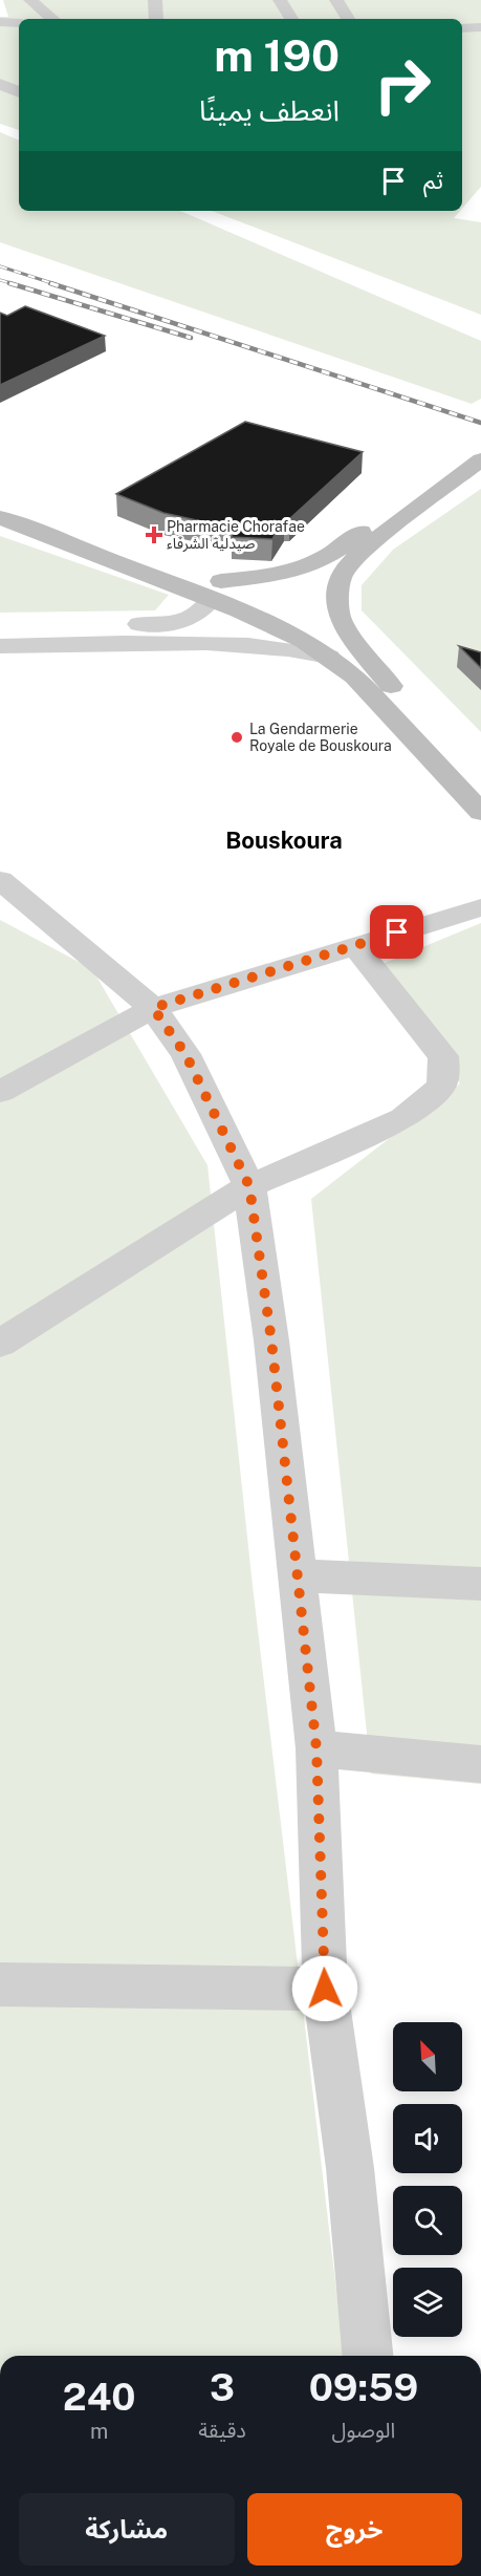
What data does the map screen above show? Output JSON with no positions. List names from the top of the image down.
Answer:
{
  "districts": ["Bouskoura"],
  "places": {
    "health": ["Pharmacie Chorafae صيدلية الشرفاء"],
    "other": ["La Gendarmerie Royale de Bouskoura"]
  },
  "north": "top left",
  "page": {
    "turn": ["190 m", "انعطف يمينًا"],
    "then": "ثم",
    "eta": [
      "09:59",
      "الوصول",
      "3",
      "دقيقة",
      "240",
      "m"
    ],
    "buttons": ["خروج", "مشاركة"]
  }
}
